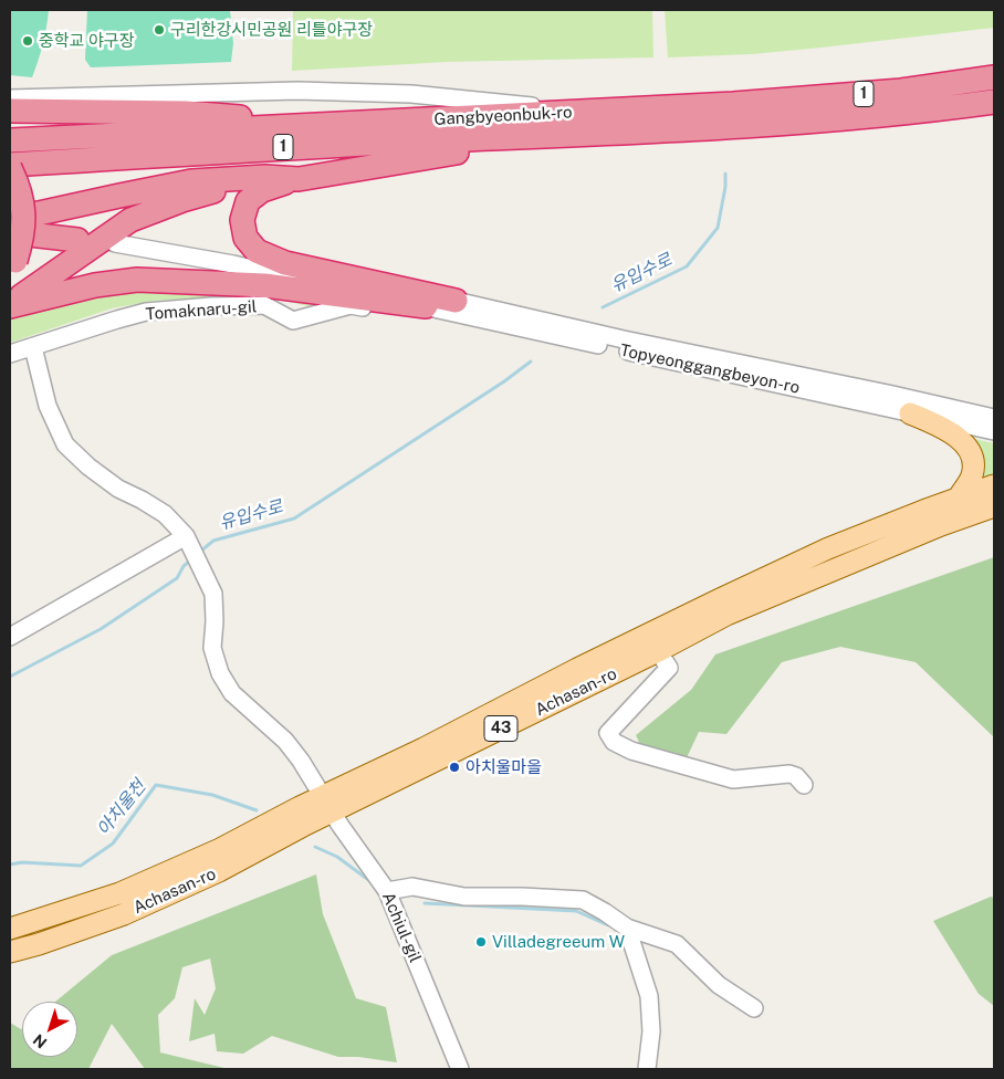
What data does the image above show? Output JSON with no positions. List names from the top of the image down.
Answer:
{
  "streets": {
    "highway": ["1", "Gangbyeonbuk-ro"],
    "main road": ["Achasan-ro", "43"],
    "street": ["Tomaknaru-gil", "Topyeonggangbeyon-ro", "Achiul-gil"]
  },
  "crossings": [
    ["Tomaknaru-gil", "Topyeonggangbeyon-ro"],
    ["Tomaknaru-gil", "Achiul-gil"],
    ["Achasan-ro", "Achiul-gil"]
  ],
  "water": ["유입수로", "아치울천"],
  "places": [
    "구리한강시민공원 리틀야구장",
    "중학교 야구장",
    "아치울마을",
    "Villadegreeum W"
  ],
  "north": "bottom left"
}
